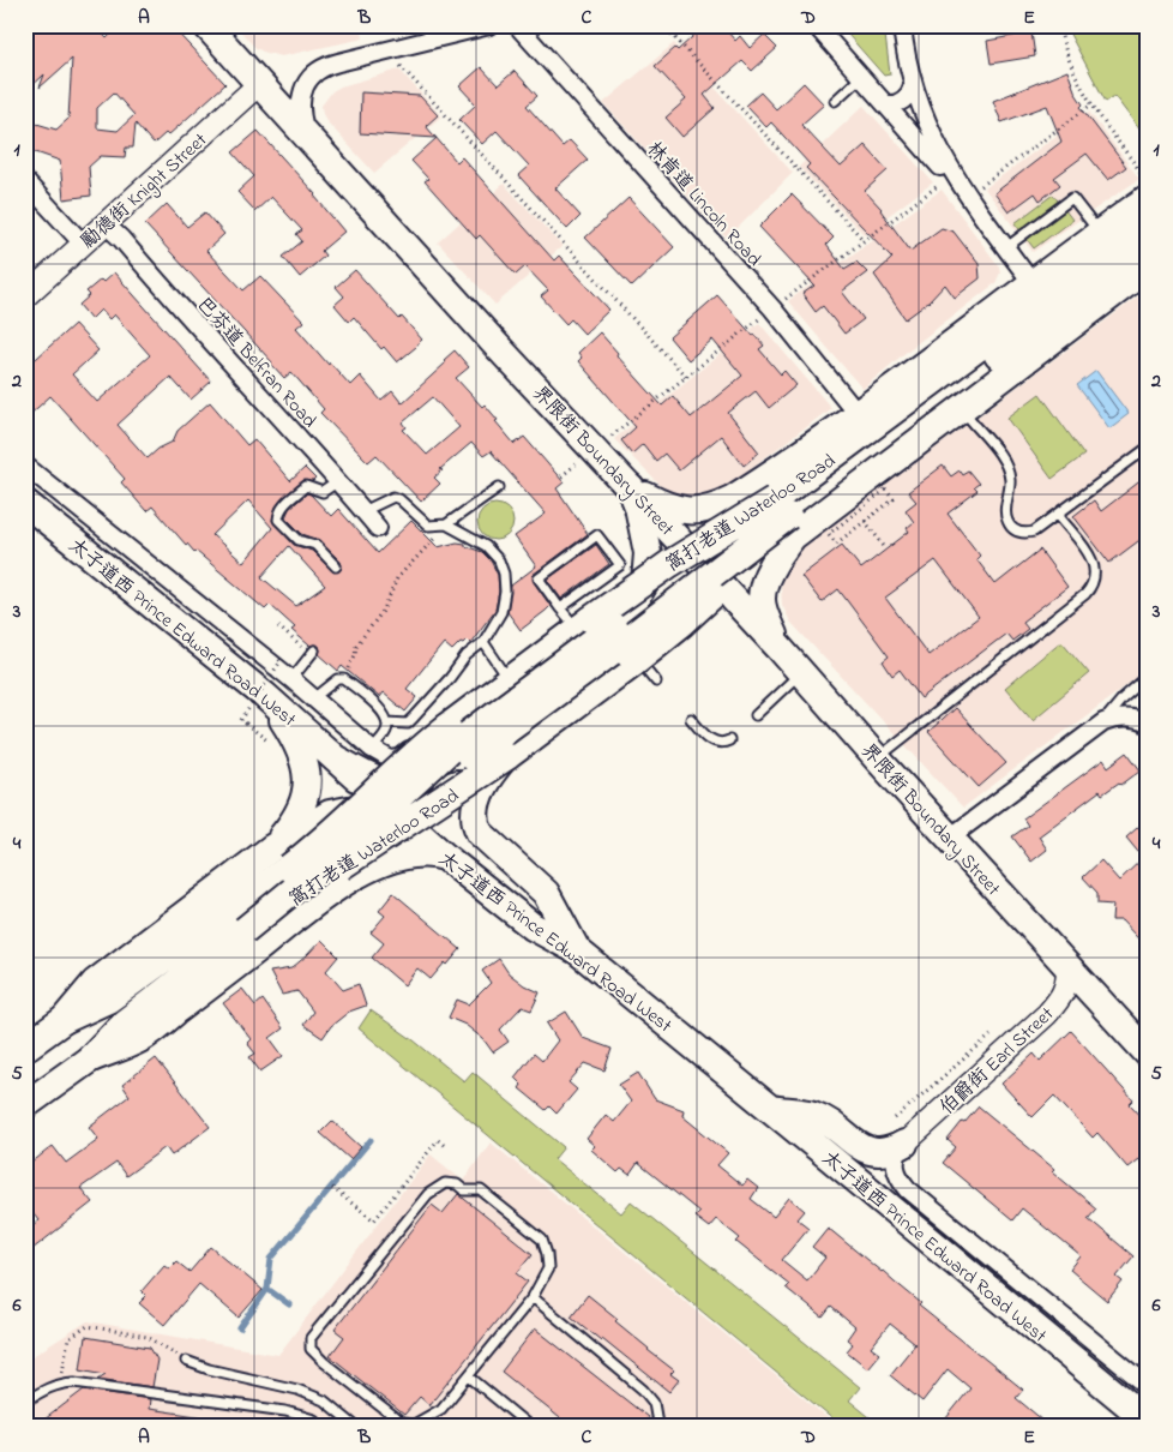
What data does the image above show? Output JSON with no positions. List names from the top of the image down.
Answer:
{
  "streets": {
    "main road": ["界限街 Boundary Street", "窩打老道 Waterloo Road", "太子道西 Prince Edward Road West"],
    "street": [
      "勵德街 Knight Street",
      "林肯道 Lincoln Road",
      "巴芬道 Belfran Road",
      "伯爵街 Earl Street"
    ]
  },
  "crossings": [
    ["勵德街 Knight Street", "巴芬道 Belfran Road"],
    ["勵德街 Knight Street", "界限街 Boundary Street"],
    ["林肯道 Lincoln Road", "窩打老道 Waterloo Road"],
    ["界限街 Boundary Street", "窩打老道 Waterloo Road"],
    ["界限街 Boundary Street", "伯爵街 Earl Street"],
    ["窩打老道 Waterloo Road", "太子道西 Prince Edward Road West"],
    ["太子道西 Prince Edward Road West", "伯爵街 Earl Street"]
  ],
  "grid": {
    "columns": [
      "A",
      "B",
      "C",
      "D",
      "E"
    ],
    "rows": [
      "1",
      "2",
      "3",
      "4",
      "5",
      "6"
    ]
  }
}
